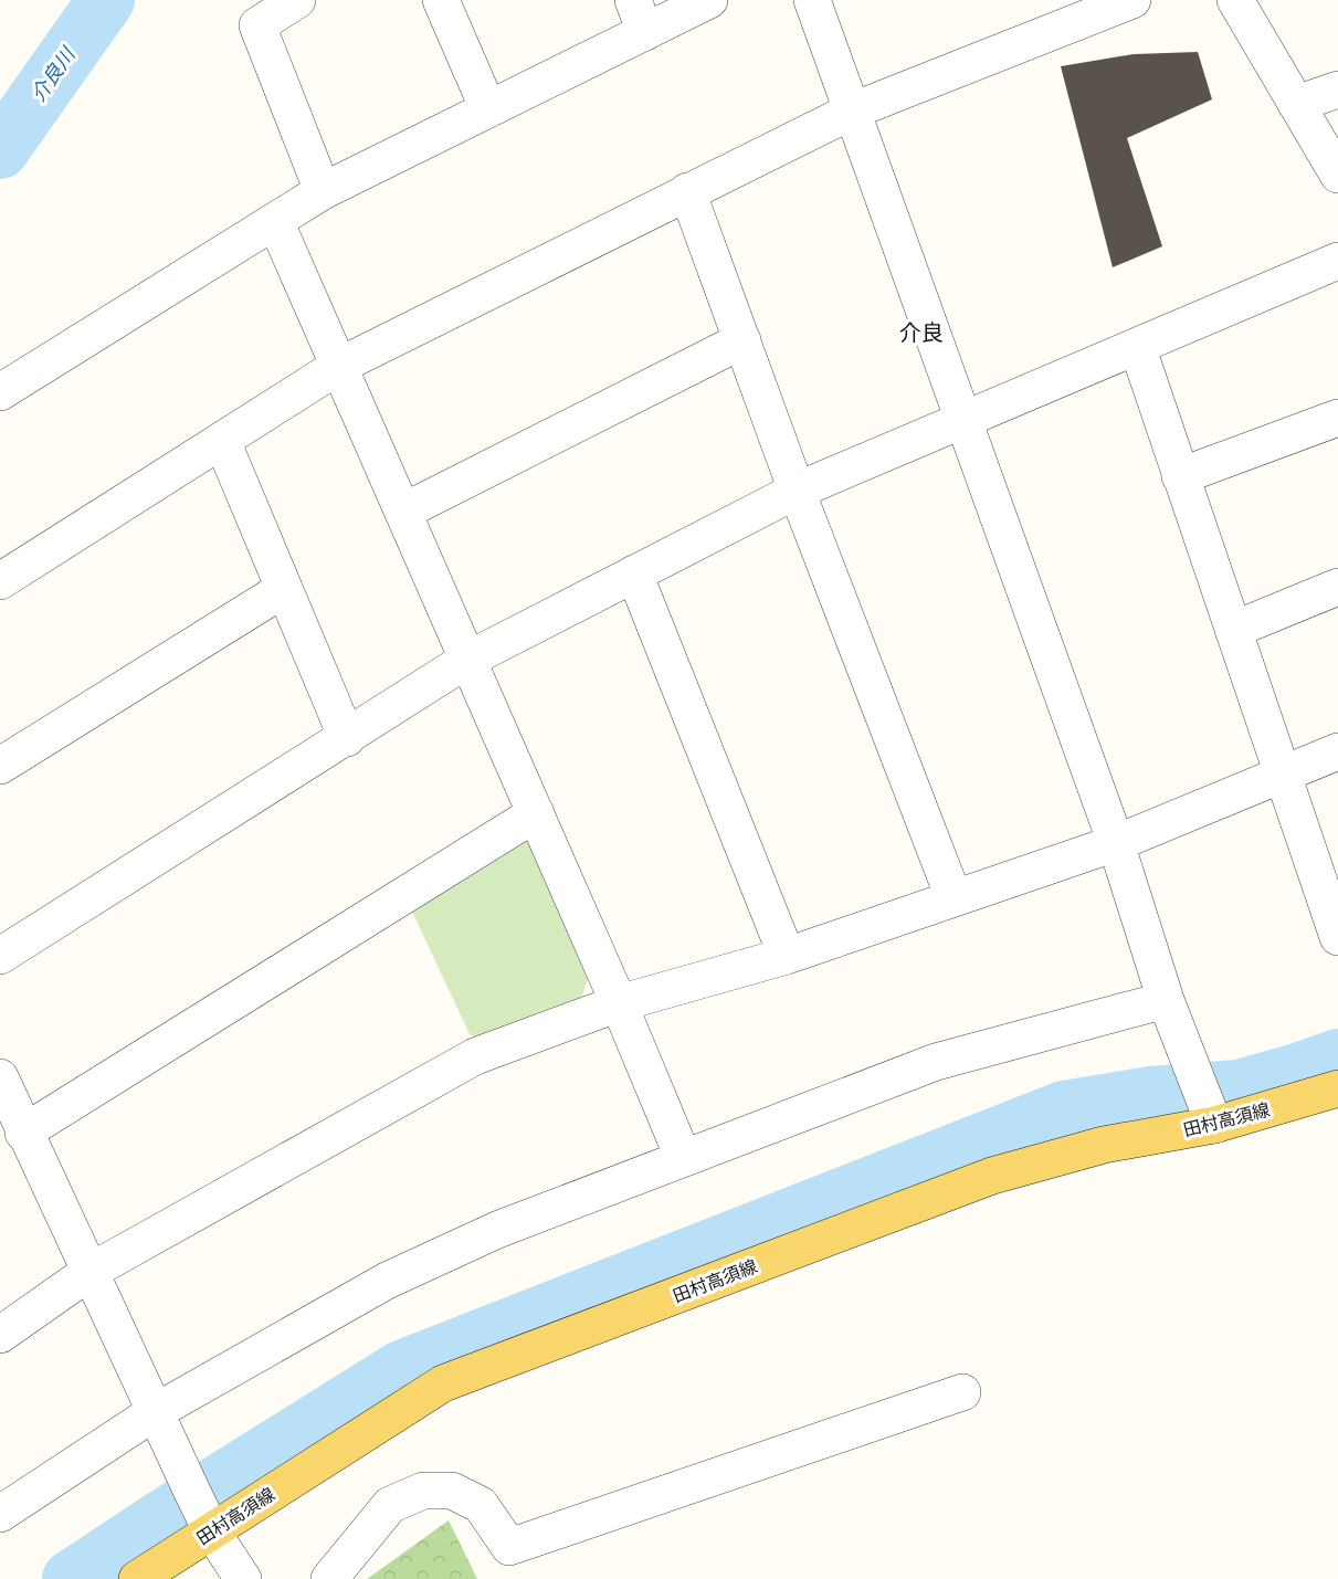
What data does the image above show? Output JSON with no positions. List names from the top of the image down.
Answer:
{
  "streets": {
    "main road": ["田村高須線"]
  },
  "districts": ["介良"],
  "water": ["介良川"]
}
